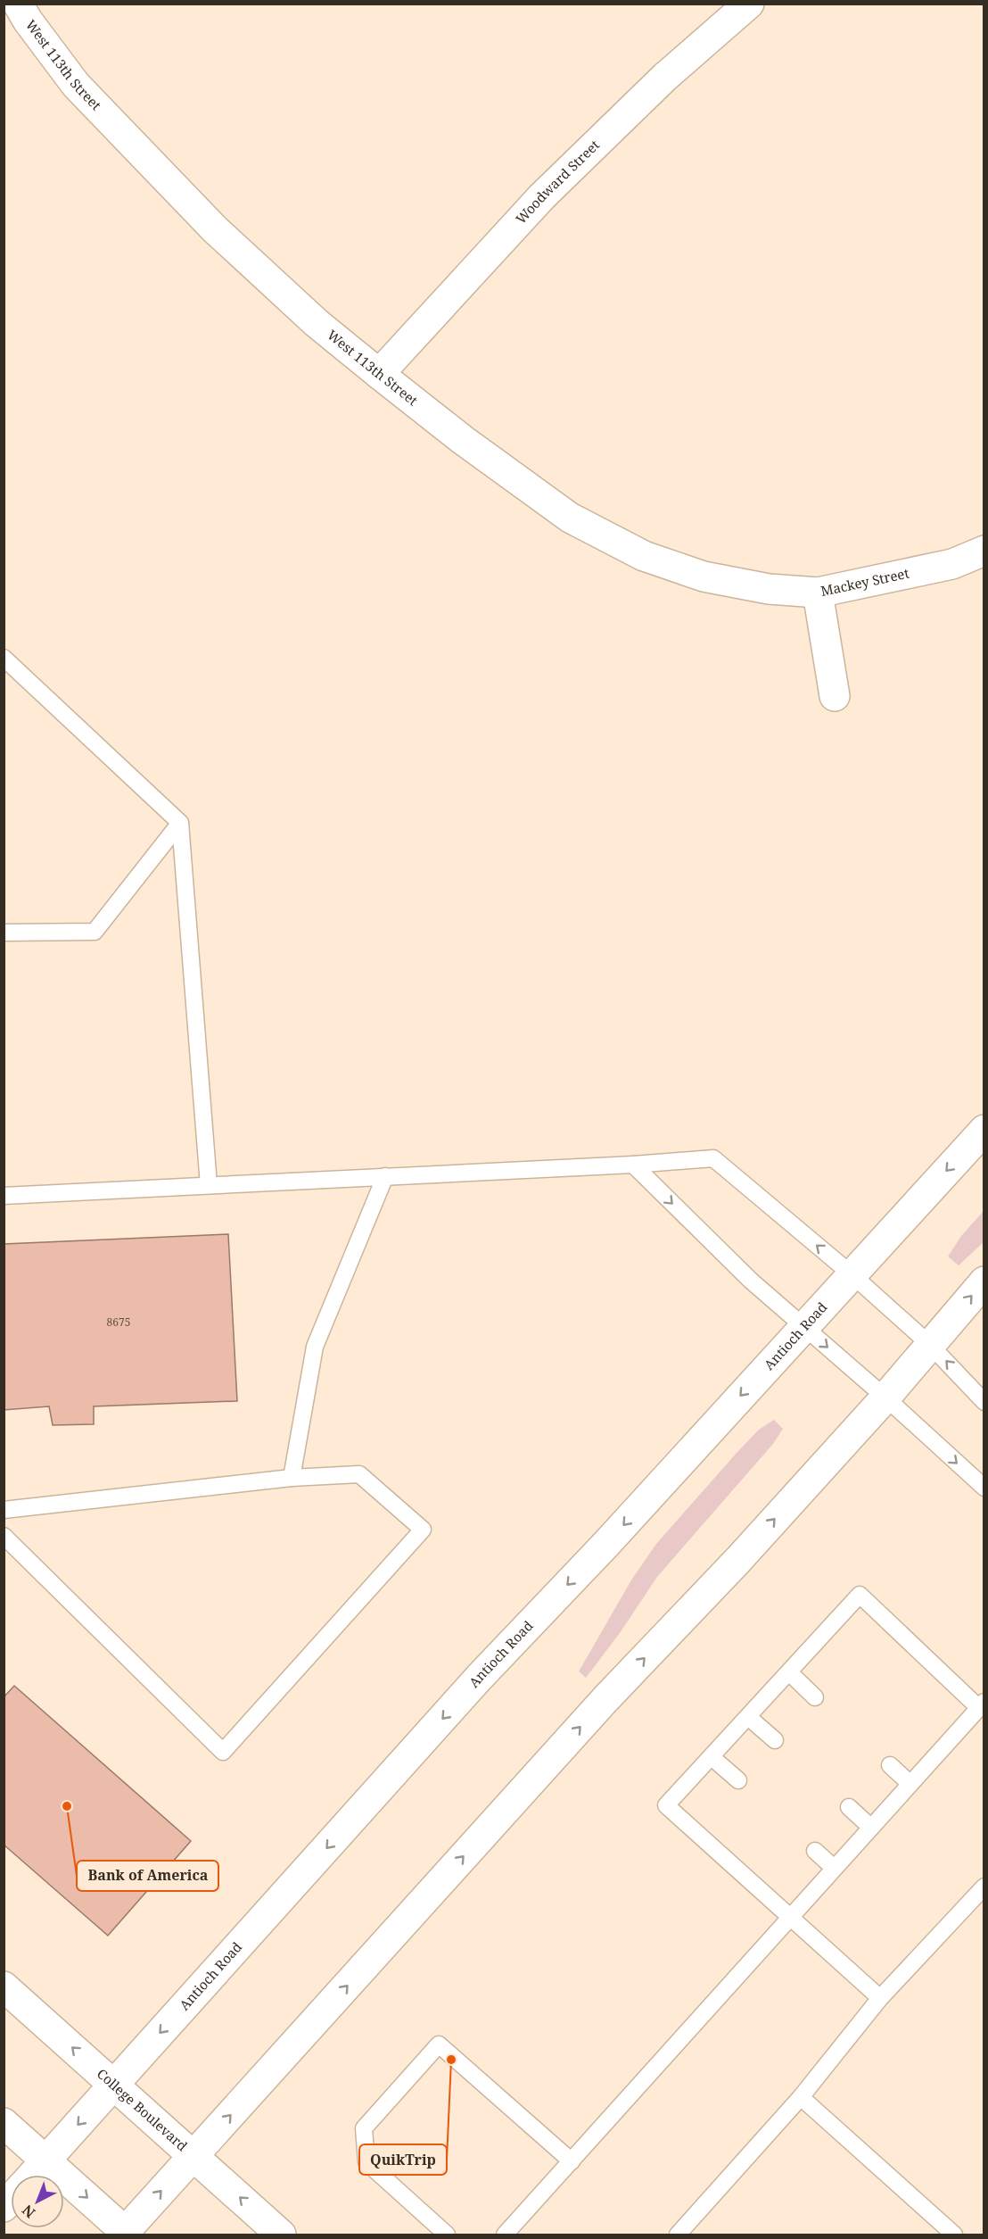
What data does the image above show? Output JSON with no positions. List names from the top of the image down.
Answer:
{
  "streets": {
    "main road": [
      "West 113th Street",
      "Woodward Street",
      "Mackey Street",
      "Antioch Road",
      "College Boulevard"
    ]
  },
  "crossings": [
    ["West 113th Street", "Woodward Street"],
    ["West 113th Street", "Mackey Street"],
    ["Antioch Road", "College Boulevard"]
  ],
  "one_way": ["College Boulevard"],
  "places": ["Bank of America", "QuikTrip"],
  "house_numbers": ["8675"],
  "north": "bottom left"
}
